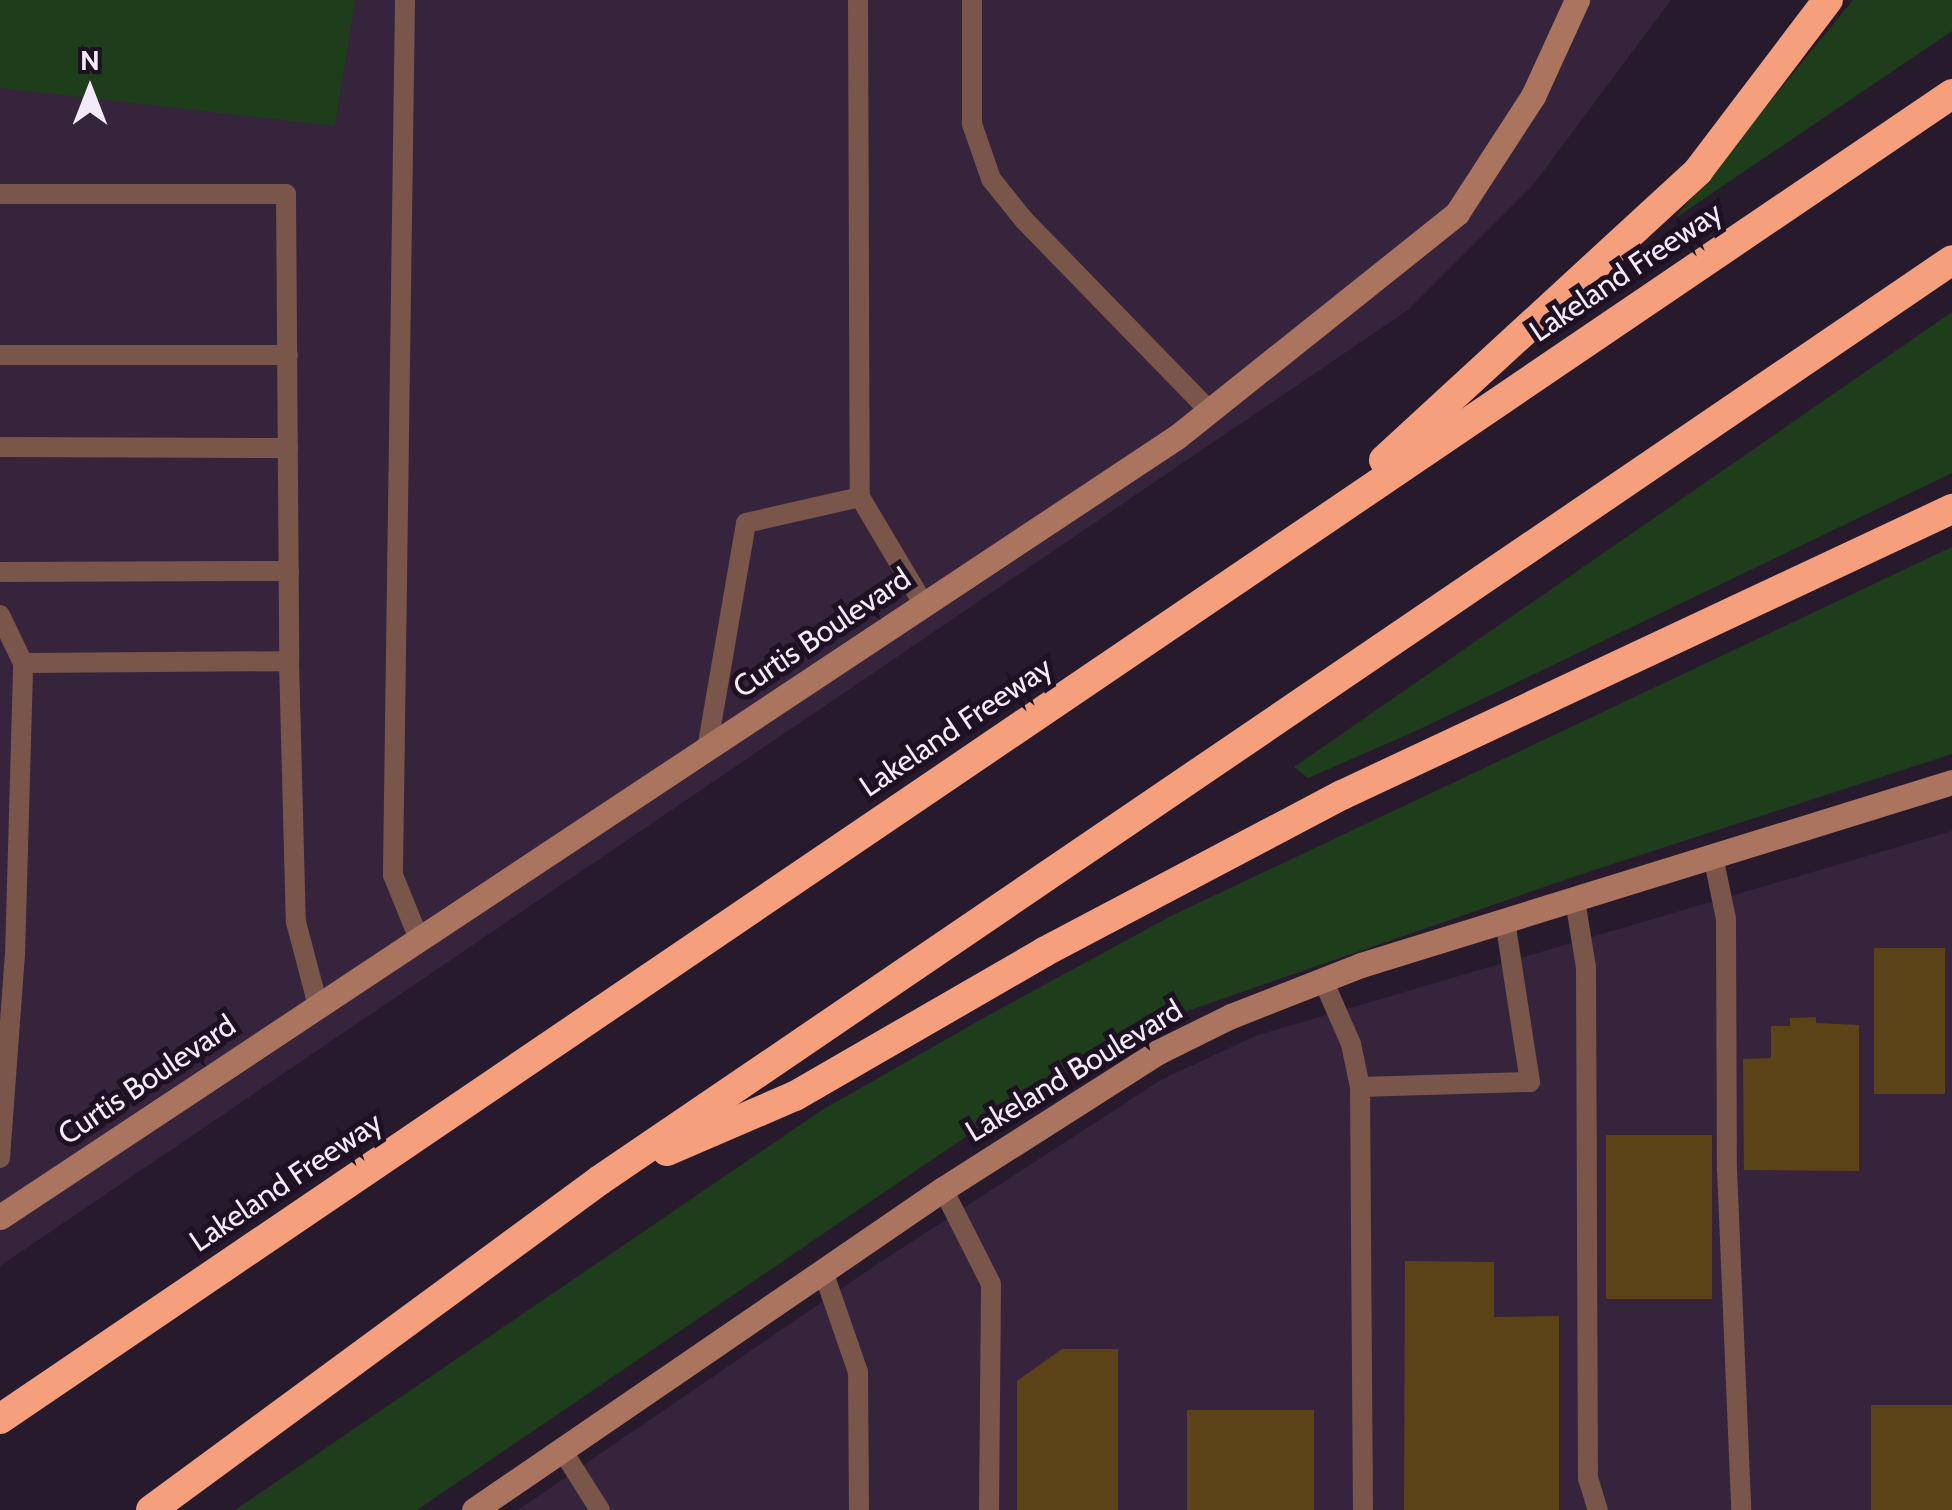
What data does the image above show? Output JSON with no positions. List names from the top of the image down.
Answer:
{
  "streets": {
    "highway": ["Lakeland Freeway"],
    "street": ["Curtis Boulevard", "Lakeland Boulevard"]
  },
  "north": "top"
}
